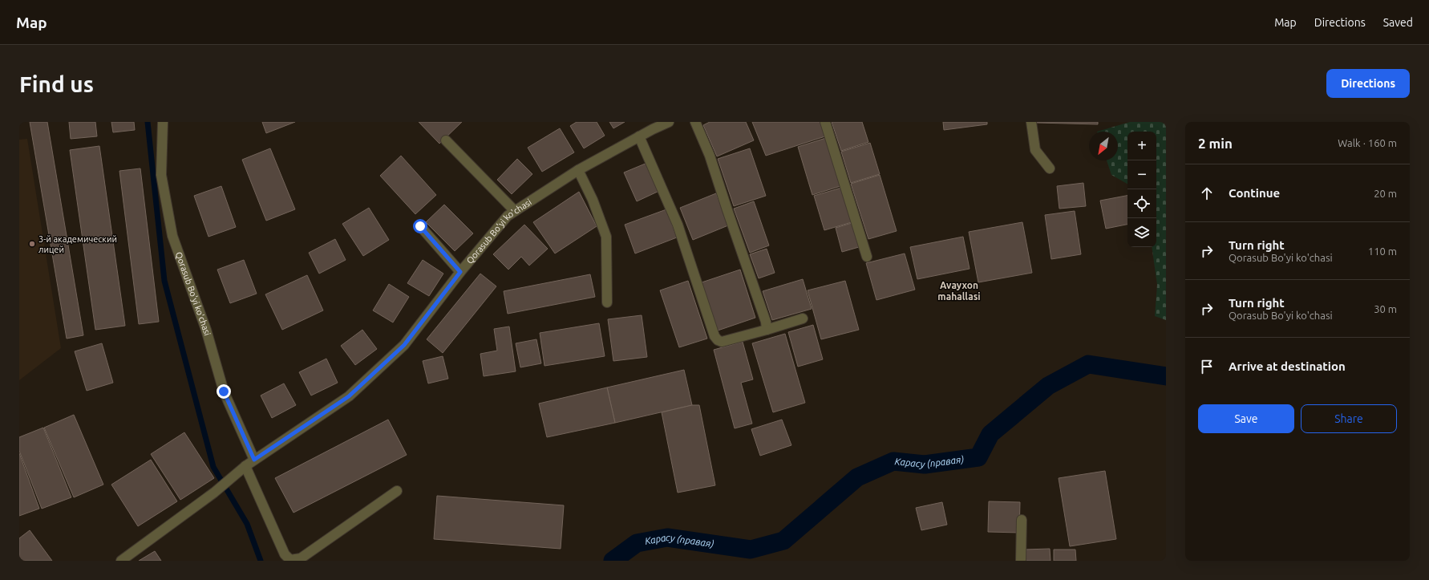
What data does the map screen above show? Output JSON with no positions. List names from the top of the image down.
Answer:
{
  "streets": {
    "street": ["Qorasub Bo'yi ko'chasi"]
  },
  "districts": ["Avayxon mahallasi"],
  "water": ["Карасу (правая)"],
  "places": ["3-й академический лицей"],
  "north": "bottom left",
  "page": {
    "header": "Map",
    "nav": ["Map", "Directions", "Saved"],
    "buttons": [
      "Directions",
      ["Save", "Share"]
    ],
    "title": "Find us",
    "heading": ["2 min", "Walk · 160 m"],
    "map_buttons": ["+", "−"],
    "list": [
      ["Continue", "20 m"],
      ["Turn right", "Qorasub Bo'yi ko'chasi", "110 m"],
      ["Turn right", "Qorasub Bo'yi ko'chasi", "30 m"],
      "Arrive at destination"
    ]
  }
}
